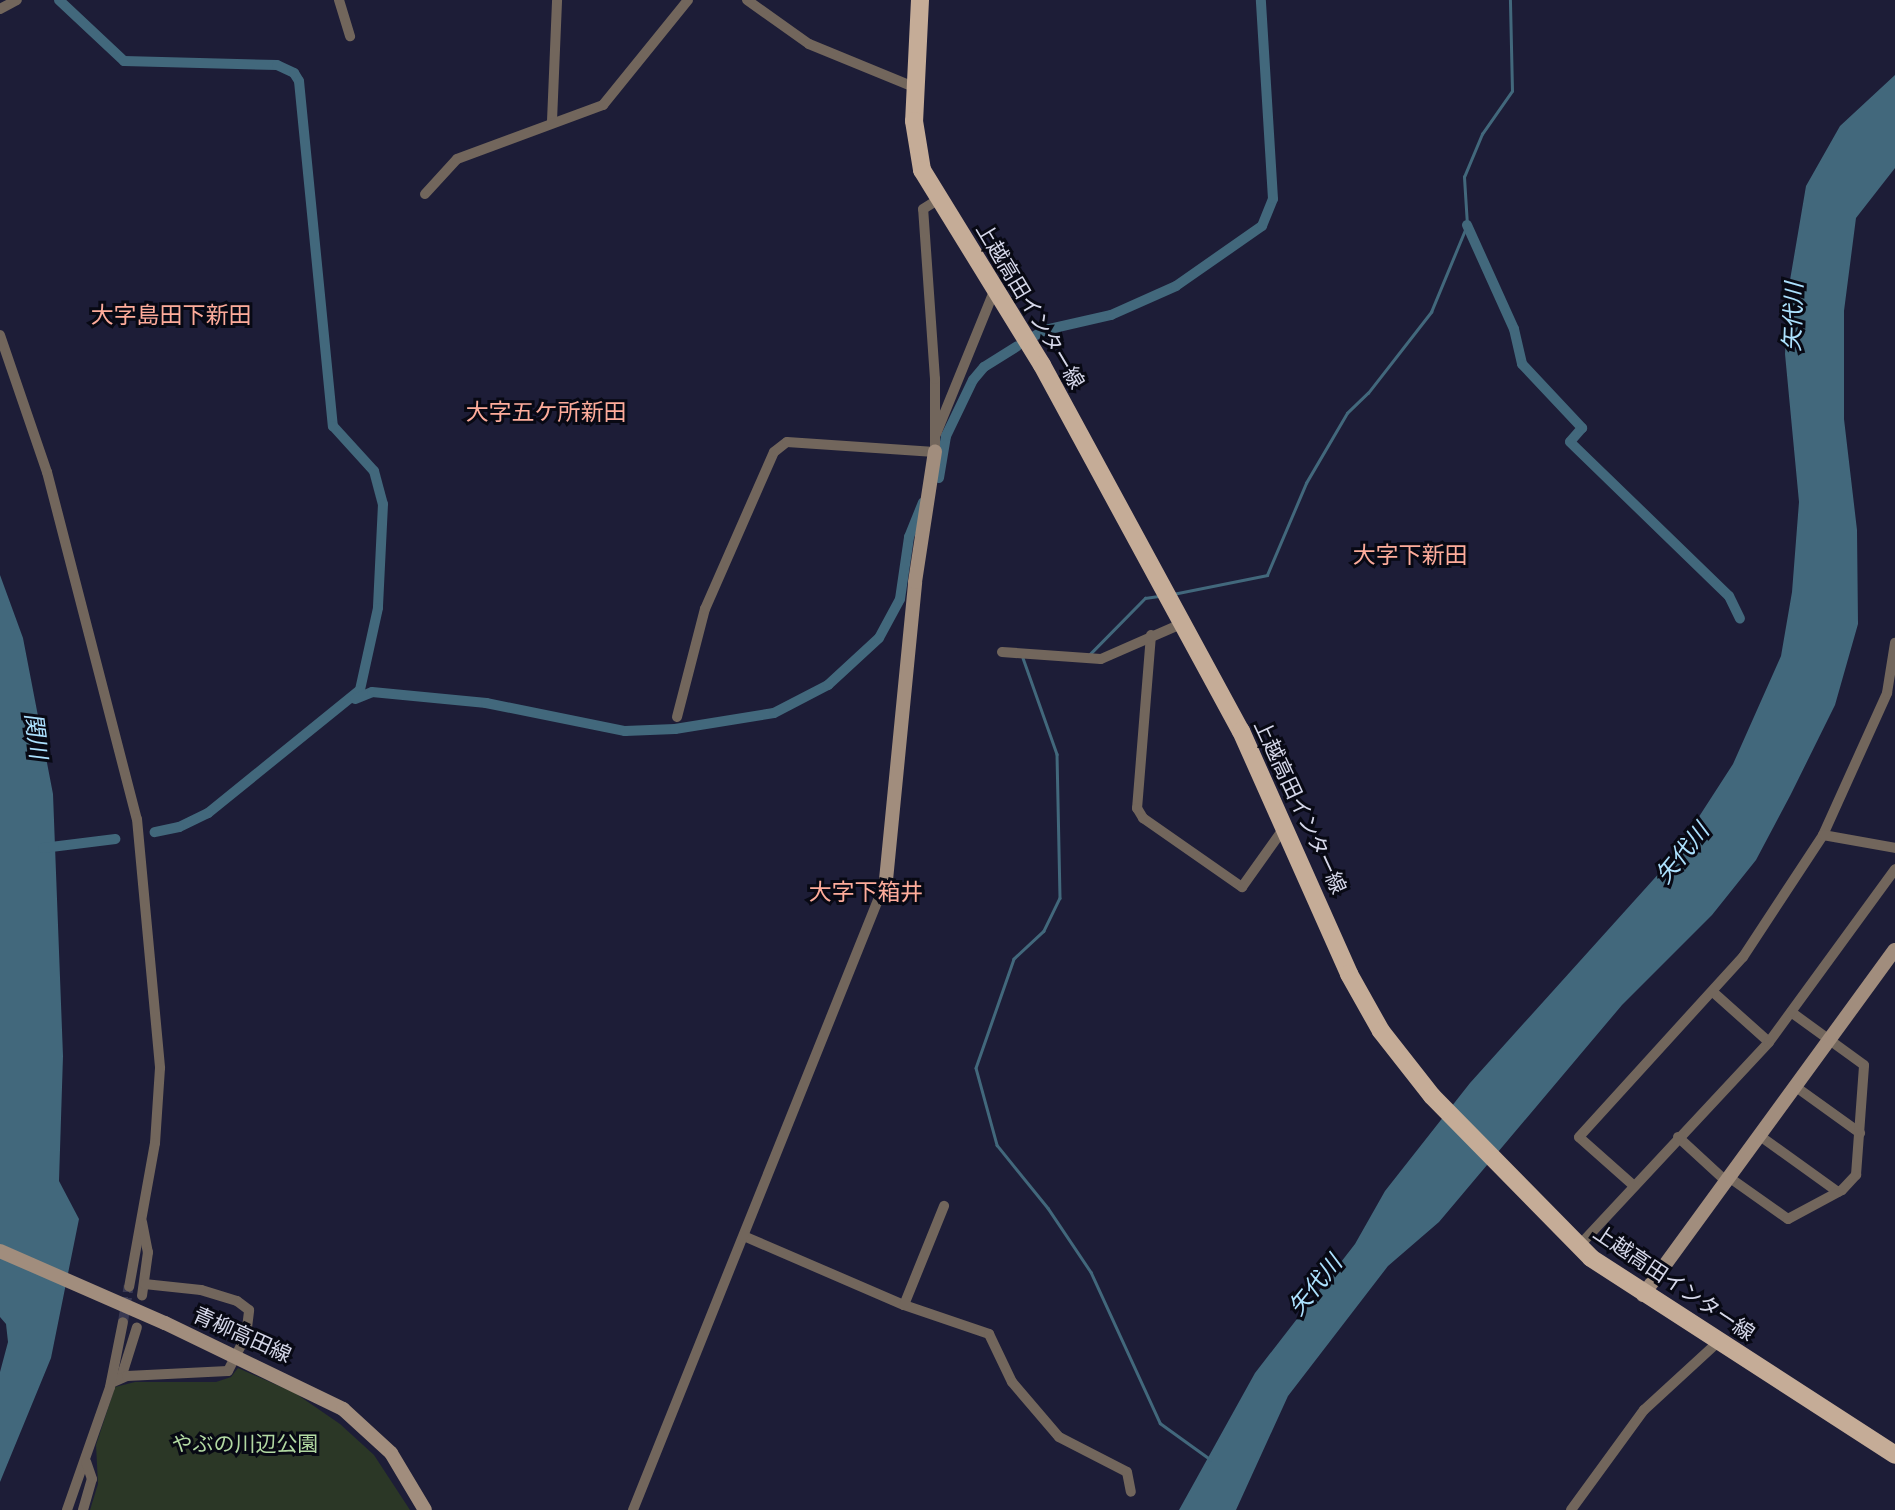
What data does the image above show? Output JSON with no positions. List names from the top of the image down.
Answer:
{
  "streets": {
    "main road": ["上越高田インター線"],
    "street": ["青柳高田線"]
  },
  "districts": [
    "大字島田下新田",
    "大字五ケ所新田",
    "大字下新田",
    "大字下箱井"
  ],
  "water": ["矢代川", "関川"],
  "parks": ["やぶの川辺公園"]
}
